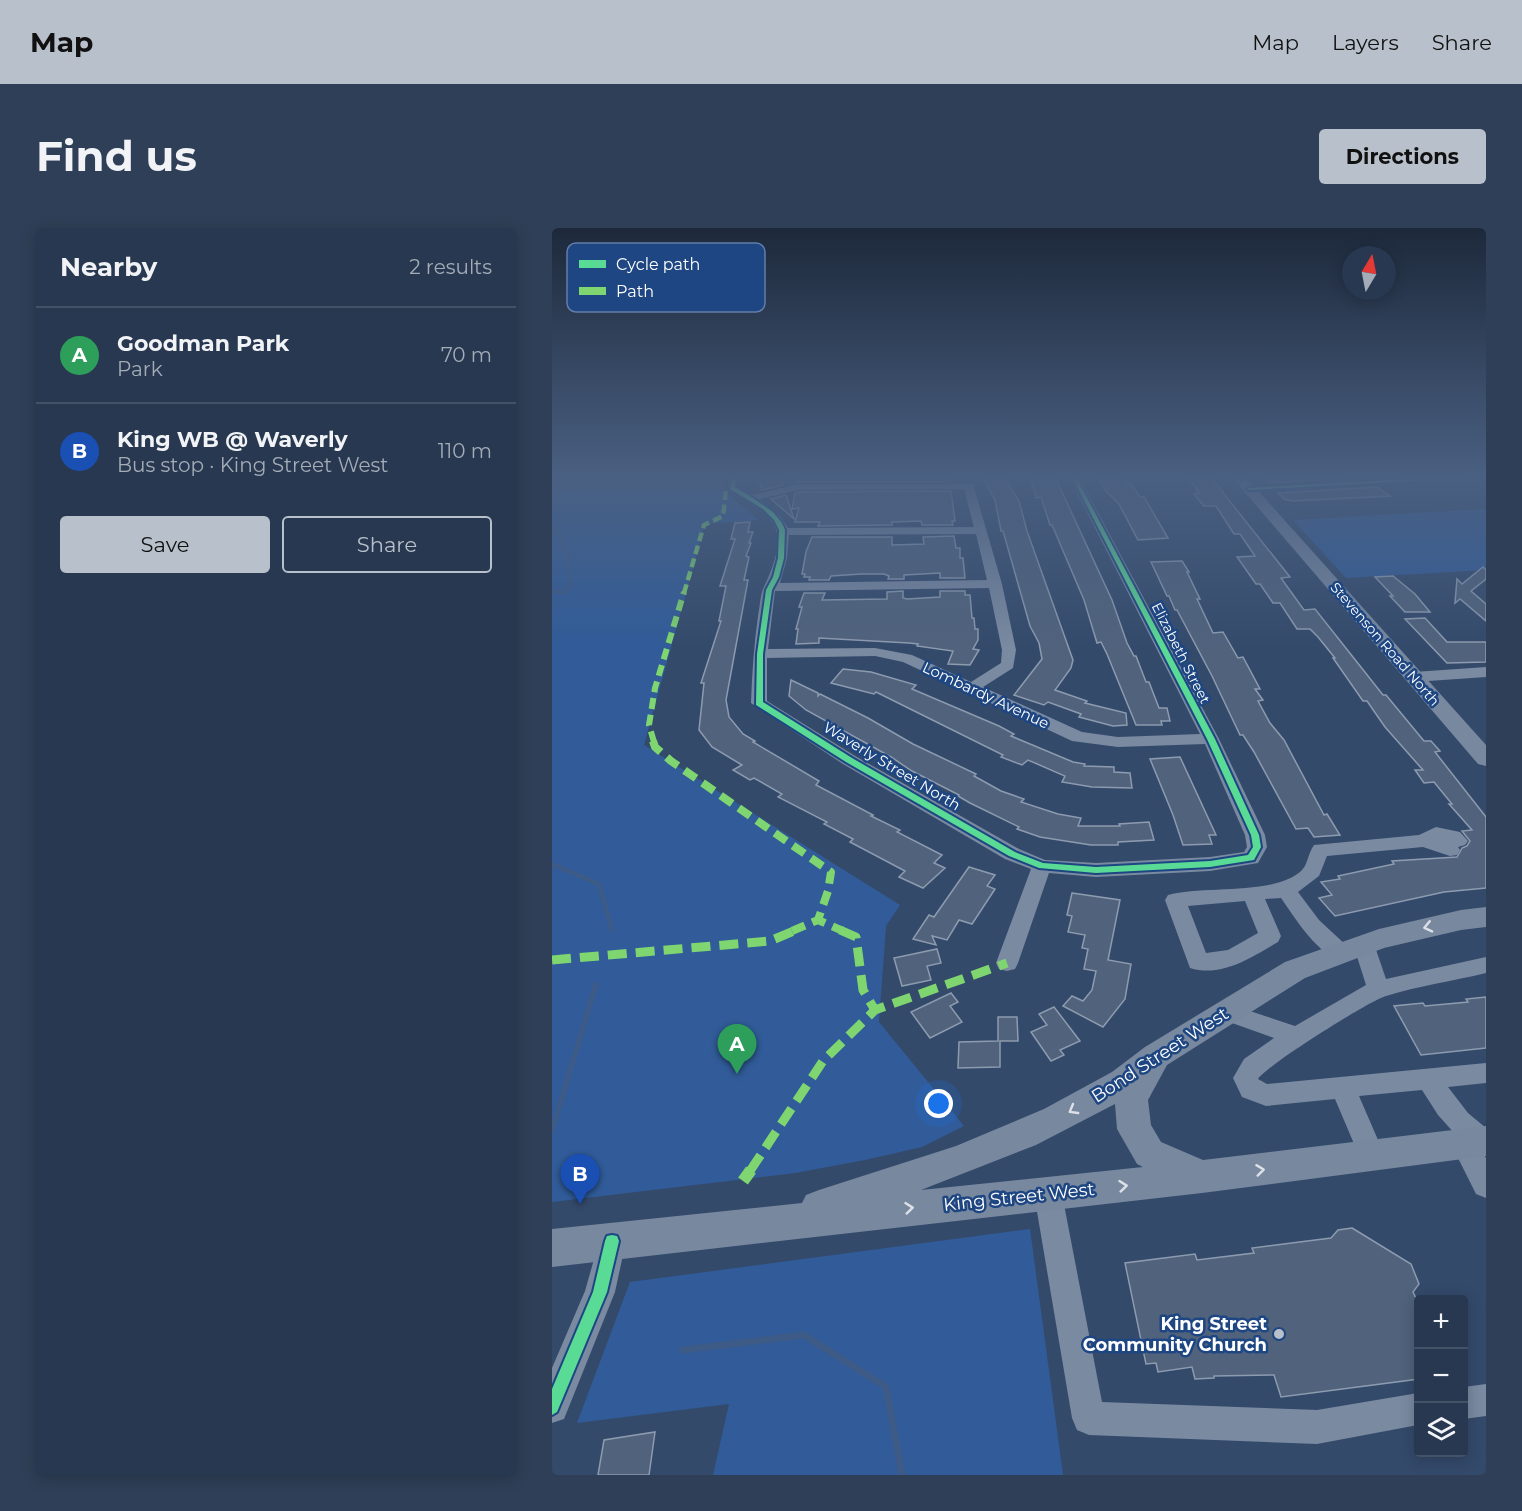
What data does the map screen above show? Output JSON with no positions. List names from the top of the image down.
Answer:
{
  "streets": {
    "main road": ["Stevenson Road North", "Bond Street West", "King Street West"],
    "street": ["Elizabeth Street", "Lombardy Avenue", "Waverly Street North"]
  },
  "crossings": [
    ["Elizabeth Street", "Lombardy Avenue"],
    ["Elizabeth Street", "Waverly Street North"],
    ["Lombardy Avenue", "Waverly Street North"],
    ["Bond Street West", "King Street West"]
  ],
  "one_way": ["Bond Street West", "King Street West"],
  "places": ["King Street Community Church"],
  "legend": ["Cycle path", "Path"],
  "north": "top",
  "page": {
    "header": "Map",
    "nav": ["Map", "Layers", "Share"],
    "buttons": [
      "Directions",
      ["Save", "Share"]
    ],
    "title": "Find us",
    "heading": ["Nearby", "2 results"],
    "list": [
      {
        "mark": "A",
        "name": "Goodman Park",
        "note": "Park",
        "value": "70 m"
      },
      {
        "mark": "B",
        "name": "King WB @ Waverly",
        "note": "Bus stop · King Street West",
        "value": "110 m"
      }
    ],
    "pins": ["A", "B"],
    "map_buttons": ["+", "−"]
  }
}
